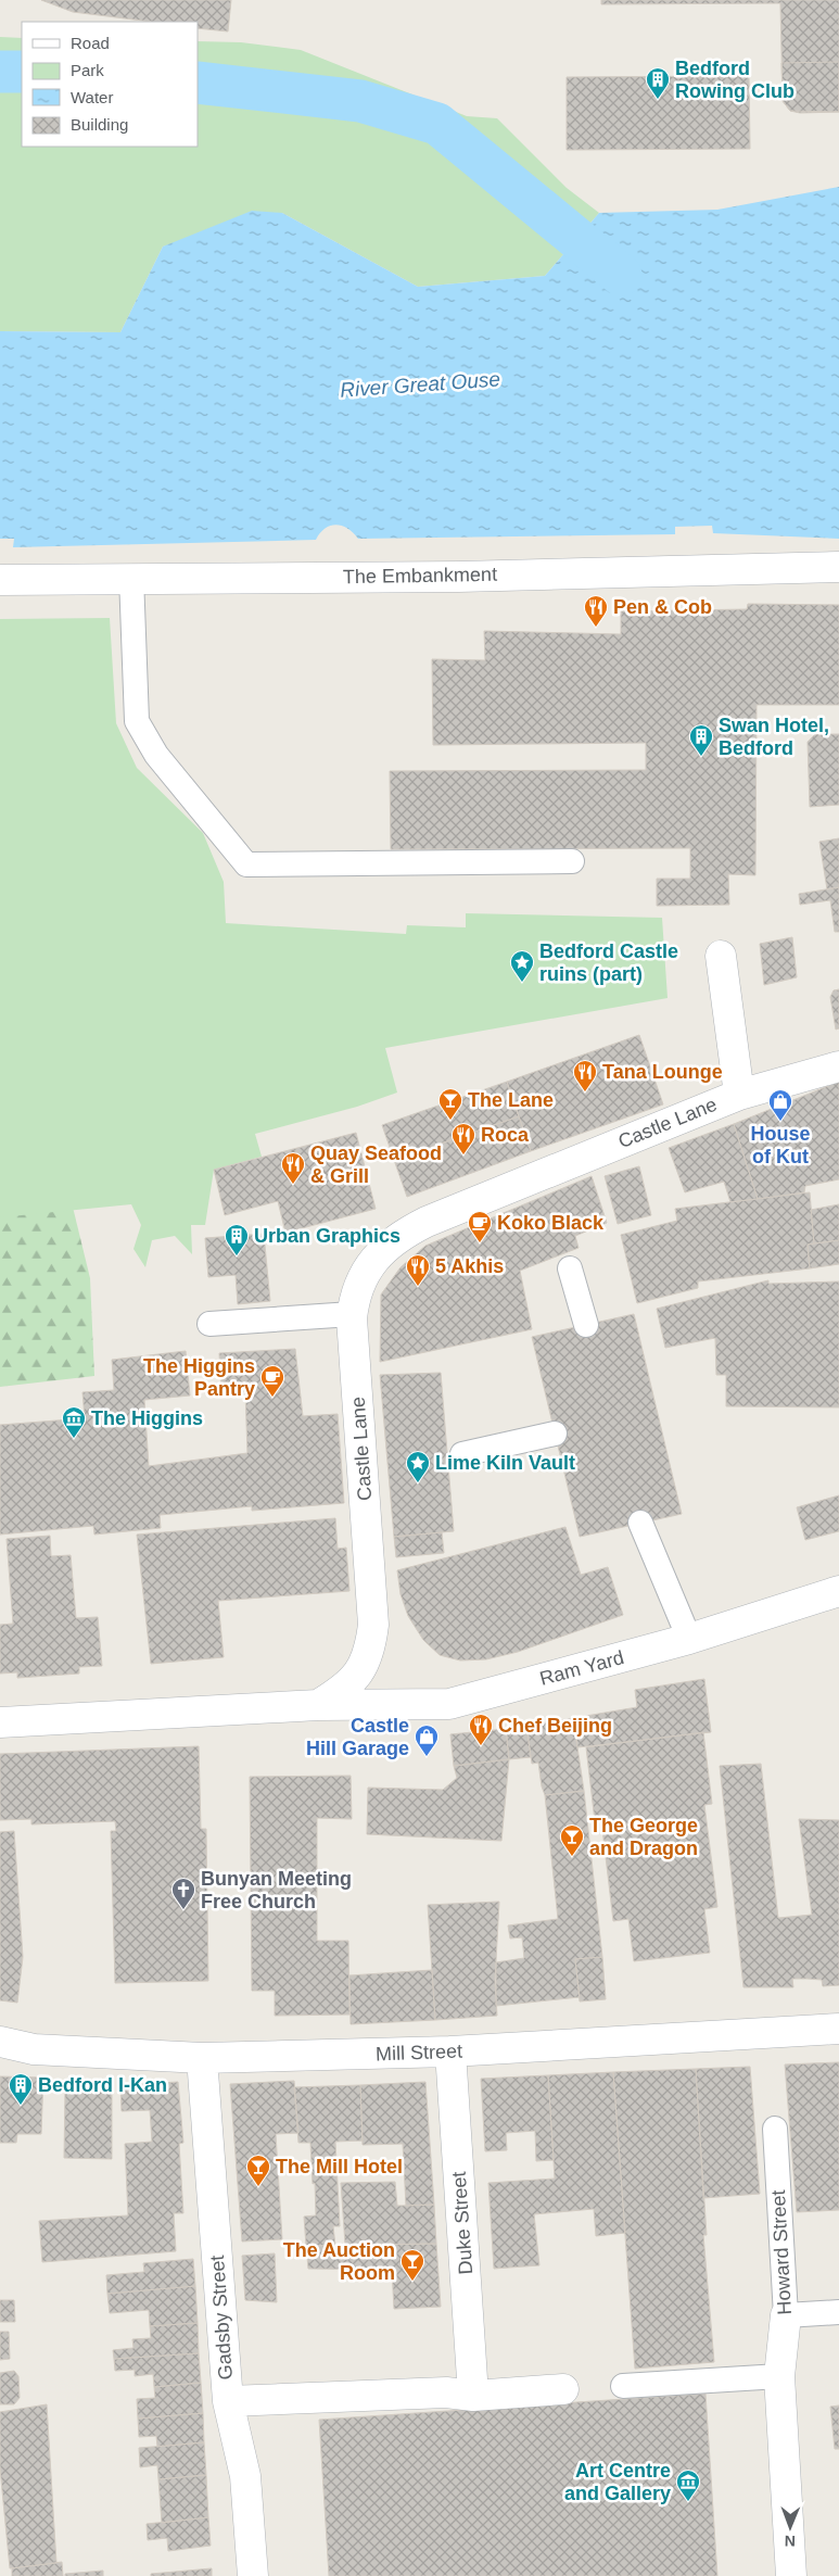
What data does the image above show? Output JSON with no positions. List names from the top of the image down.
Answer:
{
  "streets": {
    "street": [
      "The Embankment",
      "Castle Lane",
      "Ram Yard",
      "Mill Street",
      "Duke Street",
      "Howard Street",
      "Gadsby Street"
    ]
  },
  "crossings": [
    ["Castle Lane", "Ram Yard"],
    ["Mill Street", "Duke Street"],
    ["Mill Street", "Gadsby Street"]
  ],
  "water": ["River Great Ouse"],
  "places": {
    "building": [
      "Bedford Rowing Club",
      "Swan Hotel, Bedford",
      "Urban Graphics",
      "Bedford I-Kan"
    ],
    "restaurant": [
      "Pen & Cob",
      "Tana Lounge",
      "Roca",
      "Quay Seafood & Grill",
      "5 Akhis",
      "Chef Beijing"
    ],
    "place": ["Bedford Castle ruins (part)", "Lime Kiln Vault"],
    "bar": [
      "The Lane",
      "The George and Dragon",
      "The Mill Hotel",
      "The Auction Room"
    ],
    "shop": ["House of Kut", "Castle Hill Garage"],
    "cafe": ["Koko Black", "The Higgins Pantry"],
    "museum": ["The Higgins", "Art Centre and Gallery"],
    "church": ["Bunyan Meeting Free Church"]
  },
  "legend": [
    "Road",
    "Park",
    "Water",
    "Building"
  ],
  "north": "bottom"
}
